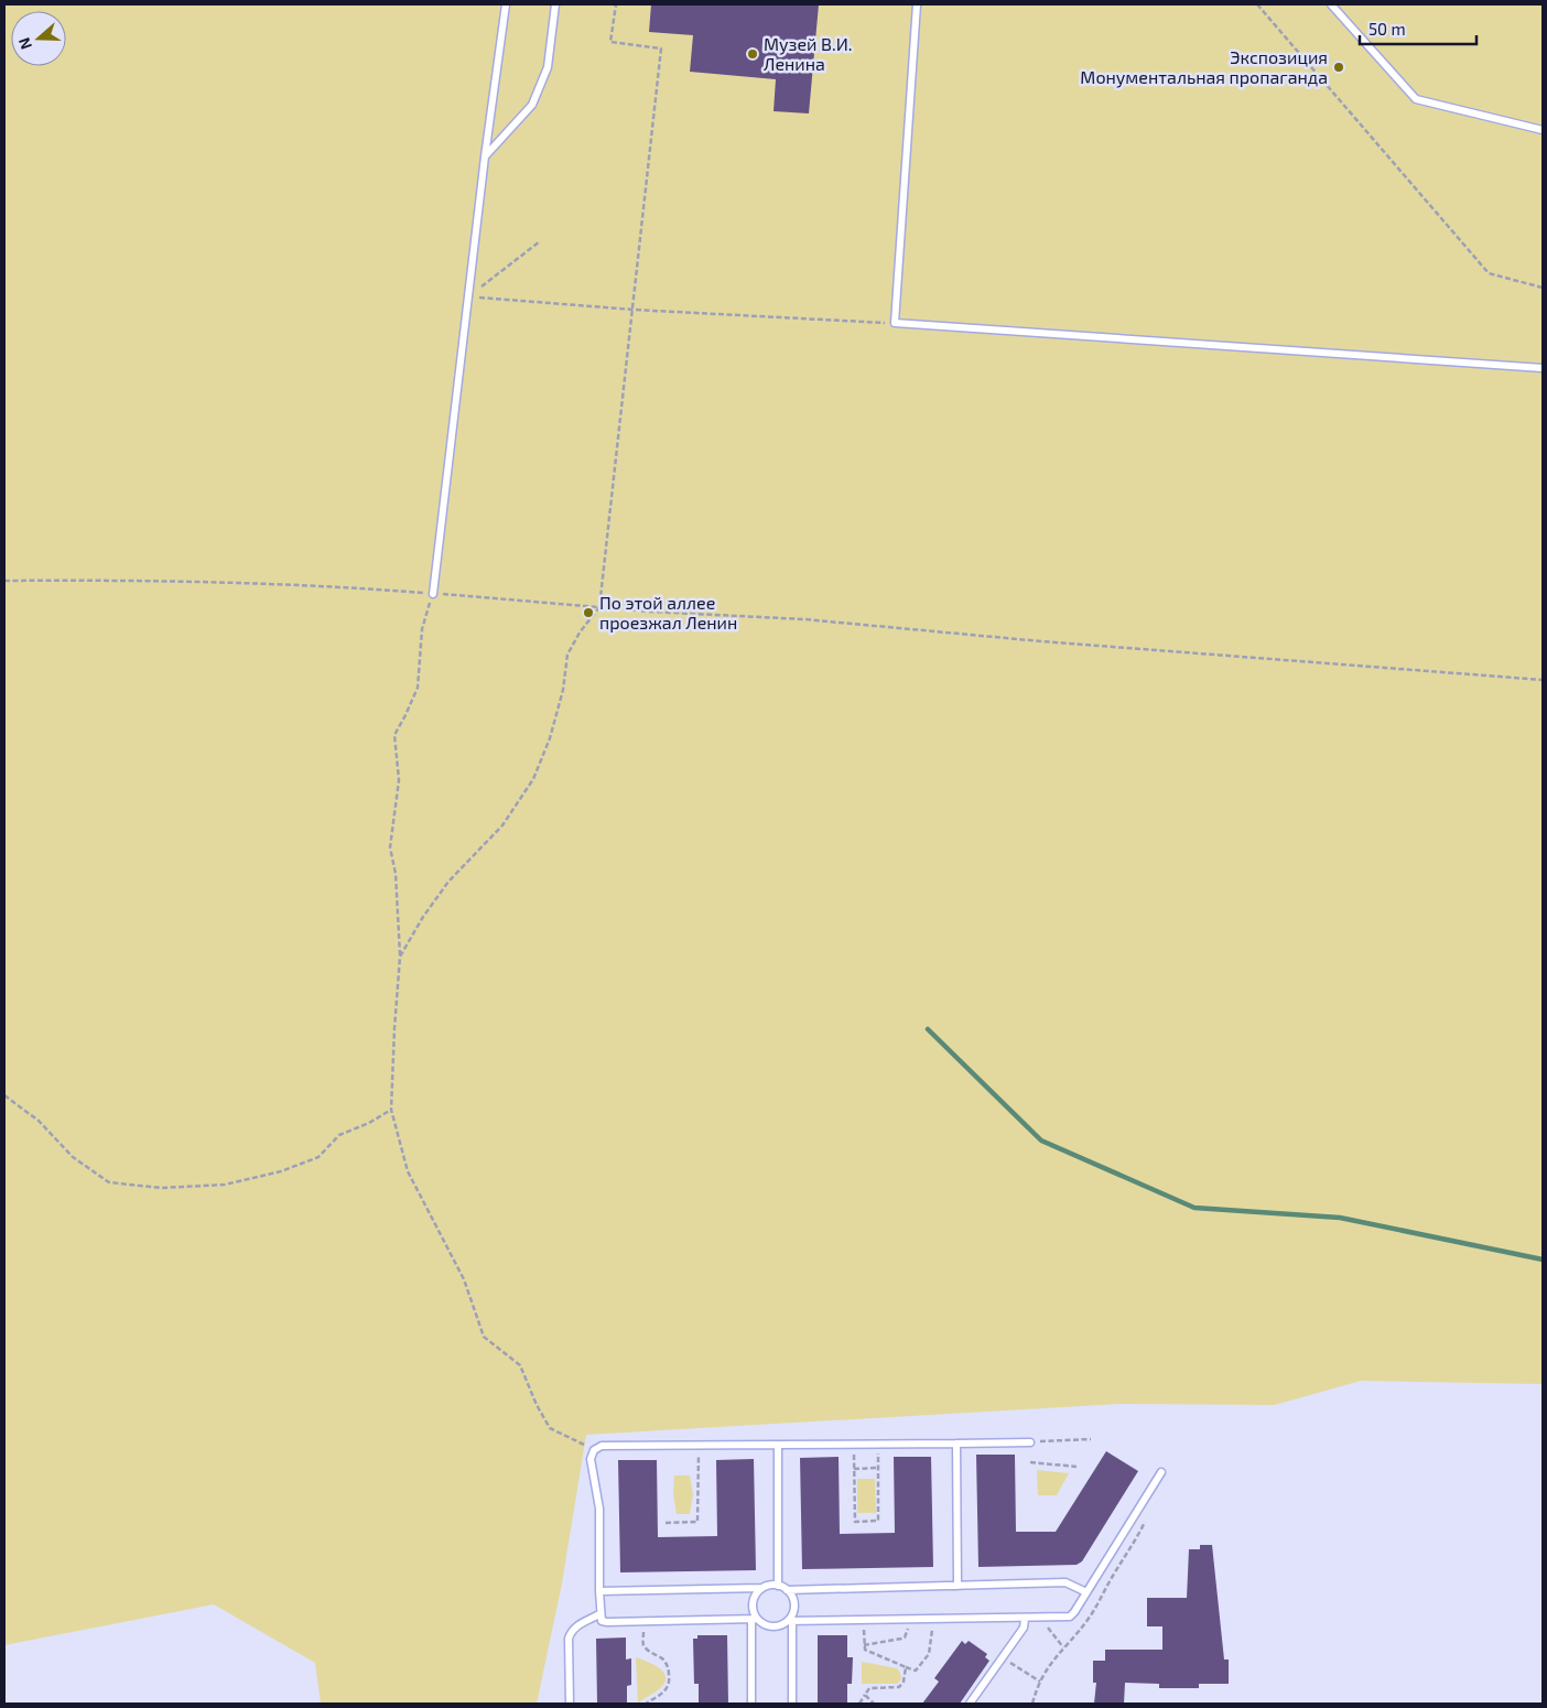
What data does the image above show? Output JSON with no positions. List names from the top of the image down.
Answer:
{
  "places": ["Музей В.И. Ленина", "Экспозиция Монументальная пропаганда", "По этой аллее проезжал Ленин"],
  "scale_bar": "50 m",
  "north": "left"
}
